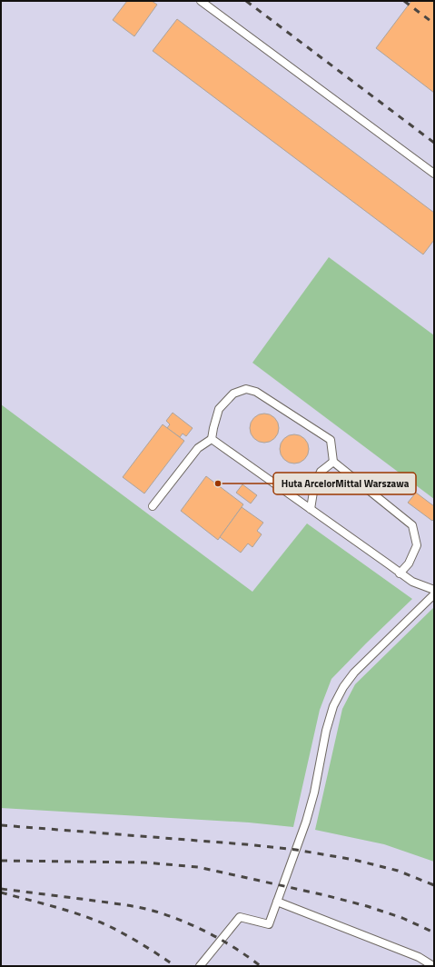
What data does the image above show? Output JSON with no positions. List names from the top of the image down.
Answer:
{
  "places": ["Huta ArcelorMittal Warszawa"]
}
